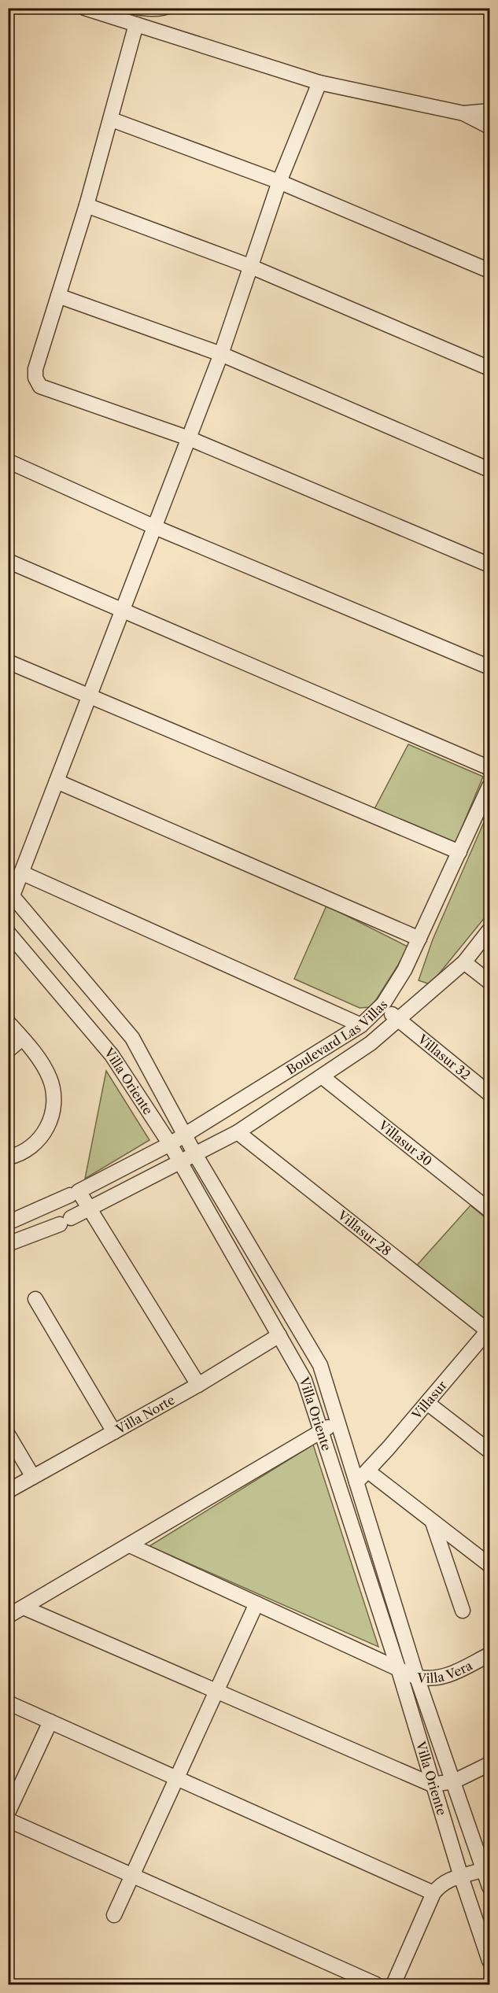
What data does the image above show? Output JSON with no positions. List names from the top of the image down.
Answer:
{
  "streets": {
    "street": [
      "Boulevard Las Villas",
      "Villasur 32",
      "Villa Oriente",
      "Villasur 30",
      "Villasur 28",
      "Villasur",
      "Villa Norte",
      "Villa Vera"
    ]
  },
  "crossings": [
    ["Boulevard Las Villas", "Villasur 32"],
    ["Boulevard Las Villas", "Villa Oriente"],
    ["Boulevard Las Villas", "Villasur 30"],
    ["Boulevard Las Villas", "Villasur 28"],
    ["Villa Oriente", "Villasur"],
    ["Villa Oriente", "Villa Norte"],
    ["Villa Oriente", "Villa Vera"],
    ["Villasur 28", "Villasur"]
  ]
}
